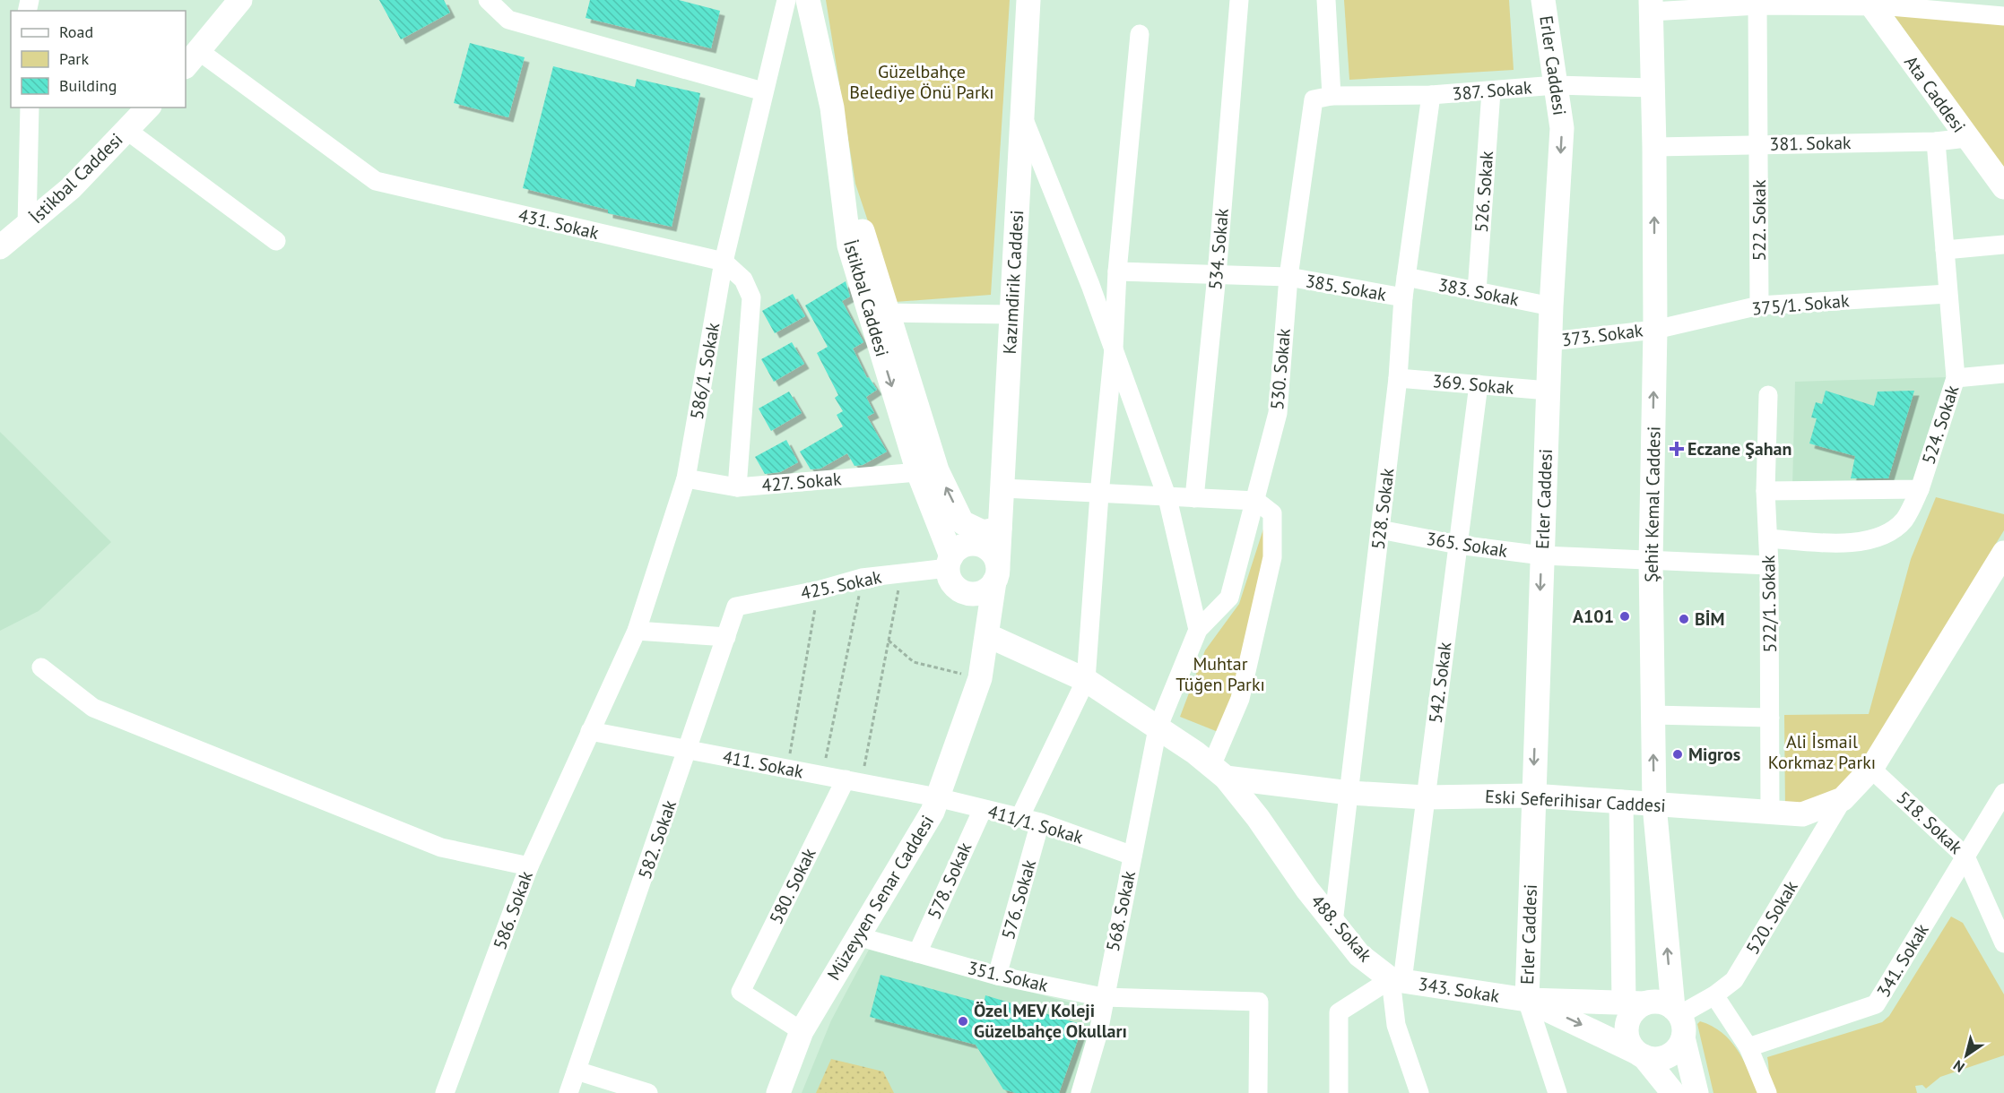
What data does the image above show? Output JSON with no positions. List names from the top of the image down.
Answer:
{
  "streets": {
    "main road": [
      "Erler Caddesi",
      "Ata Caddesi",
      "İstikbal Caddesi",
      "Kazımdirik Caddesi",
      "Şehit Kemal Caddesi",
      "Eski Seferihisar Caddesi",
      "Müzeyyen Senar Caddesi",
      "488. Sokak",
      "343. Sokak"
    ],
    "street": [
      "387. Sokak",
      "381. Sokak",
      "526. Sokak",
      "522. Sokak",
      "431. Sokak",
      "534. Sokak",
      "385. Sokak",
      "383. Sokak",
      "375/1. Sokak",
      "373. Sokak",
      "530. Sokak",
      "586/1. Sokak",
      "369. Sokak",
      "524. Sokak",
      "427. Sokak",
      "528. Sokak",
      "365. Sokak",
      "425. Sokak",
      "522/1. Sokak",
      "542. Sokak",
      "411. Sokak",
      "518. Sokak",
      "411/1. Sokak",
      "582. Sokak",
      "578. Sokak",
      "580. Sokak",
      "576. Sokak",
      "586. Sokak",
      "568. Sokak",
      "520. Sokak",
      "341. Sokak",
      "351. Sokak"
    ]
  },
  "crossings": [
    ["Erler Caddesi", "387. Sokak"],
    ["Erler Caddesi", "383. Sokak"],
    ["Erler Caddesi", "373. Sokak"],
    ["Erler Caddesi", "369. Sokak"],
    ["Erler Caddesi", "365. Sokak"],
    ["Erler Caddesi", "Eski Seferihisar Caddesi"],
    ["Erler Caddesi", "343. Sokak"],
    ["387. Sokak", "526. Sokak"],
    ["387. Sokak", "530. Sokak"],
    ["387. Sokak", "Şehit Kemal Caddesi"],
    ["387. Sokak", "528. Sokak"],
    ["Ata Caddesi", "381. Sokak"],
    ["381. Sokak", "522. Sokak"],
    ["381. Sokak", "524. Sokak"],
    ["381. Sokak", "Şehit Kemal Caddesi"],
    ["İstikbal Caddesi", "Kazımdirik Caddesi"],
    ["İstikbal Caddesi", "427. Sokak"],
    ["İstikbal Caddesi", "425. Sokak"],
    ["İstikbal Caddesi", "Eski Seferihisar Caddesi"],
    ["İstikbal Caddesi", "Müzeyyen Senar Caddesi"],
    ["526. Sokak", "383. Sokak"],
    ["522. Sokak", "375/1. Sokak"],
    ["431. Sokak", "586/1. Sokak"],
    ["431. Sokak", "427. Sokak"],
    ["534. Sokak", "385. Sokak"],
    ["Kazımdirik Caddesi", "425. Sokak"],
    ["Kazımdirik Caddesi", "Eski Seferihisar Caddesi"],
    ["Kazımdirik Caddesi", "Müzeyyen Senar Caddesi"],
    ["385. Sokak", "530. Sokak"],
    ["385. Sokak", "528. Sokak"],
    ["383. Sokak", "528. Sokak"],
    ["375/1. Sokak", "373. Sokak"],
    ["375/1. Sokak", "524. Sokak"],
    ["375/1. Sokak", "Şehit Kemal Caddesi"],
    ["373. Sokak", "Şehit Kemal Caddesi"],
    ["530. Sokak", "Eski Seferihisar Caddesi"],
    ["530. Sokak", "568. Sokak"],
    ["586/1. Sokak", "427. Sokak"],
    ["586/1. Sokak", "411. Sokak"],
    ["586/1. Sokak", "586. Sokak"],
    ["369. Sokak", "528. Sokak"],
    ["369. Sokak", "542. Sokak"],
    ["524. Sokak", "522/1. Sokak"],
    ["Şehit Kemal Caddesi", "365. Sokak"],
    ["Şehit Kemal Caddesi", "Eski Seferihisar Caddesi"],
    ["Şehit Kemal Caddesi", "520. Sokak"],
    ["528. Sokak", "365. Sokak"],
    ["528. Sokak", "Eski Seferihisar Caddesi"],
    ["528. Sokak", "488. Sokak"],
    ["365. Sokak", "522/1. Sokak"],
    ["365. Sokak", "542. Sokak"],
    ["425. Sokak", "582. Sokak"],
    ["522/1. Sokak", "Eski Seferihisar Caddesi"],
    ["542. Sokak", "Eski Seferihisar Caddesi"],
    ["542. Sokak", "488. Sokak"],
    ["542. Sokak", "343. Sokak"],
    ["411. Sokak", "411/1. Sokak"],
    ["411. Sokak", "582. Sokak"],
    ["411. Sokak", "580. Sokak"],
    ["411. Sokak", "Müzeyyen Senar Caddesi"],
    ["411. Sokak", "586. Sokak"],
    ["Eski Seferihisar Caddesi", "518. Sokak"],
    ["Eski Seferihisar Caddesi", "Müzeyyen Senar Caddesi"],
    ["Eski Seferihisar Caddesi", "568. Sokak"],
    ["Eski Seferihisar Caddesi", "520. Sokak"],
    ["Eski Seferihisar Caddesi", "488. Sokak"],
    ["518. Sokak", "341. Sokak"],
    ["411/1. Sokak", "578. Sokak"],
    ["411/1. Sokak", "Müzeyyen Senar Caddesi"],
    ["411/1. Sokak", "576. Sokak"],
    ["411/1. Sokak", "568. Sokak"],
    ["578. Sokak", "351. Sokak"],
    ["580. Sokak", "Müzeyyen Senar Caddesi"],
    ["Müzeyyen Senar Caddesi", "351. Sokak"],
    ["576. Sokak", "351. Sokak"],
    ["568. Sokak", "351. Sokak"],
    ["488. Sokak", "343. Sokak"]
  ],
  "one_way": ["Erler Caddesi", "Şehit Kemal Caddesi"],
  "parks": ["Güzelbahçe Belediye Önü Parkı", "Muhtar Tüğen Parkı", "Ali İsmail Korkmaz Parkı"],
  "places": {
    "health": ["Eczane Şahan"],
    "other": [
      "A101",
      "BİM",
      "Migros",
      "Özel MEV Koleji Güzelbahçe Okulları"
    ]
  },
  "legend": ["Road", "Park", "Building"],
  "north": "bottom left"
}
